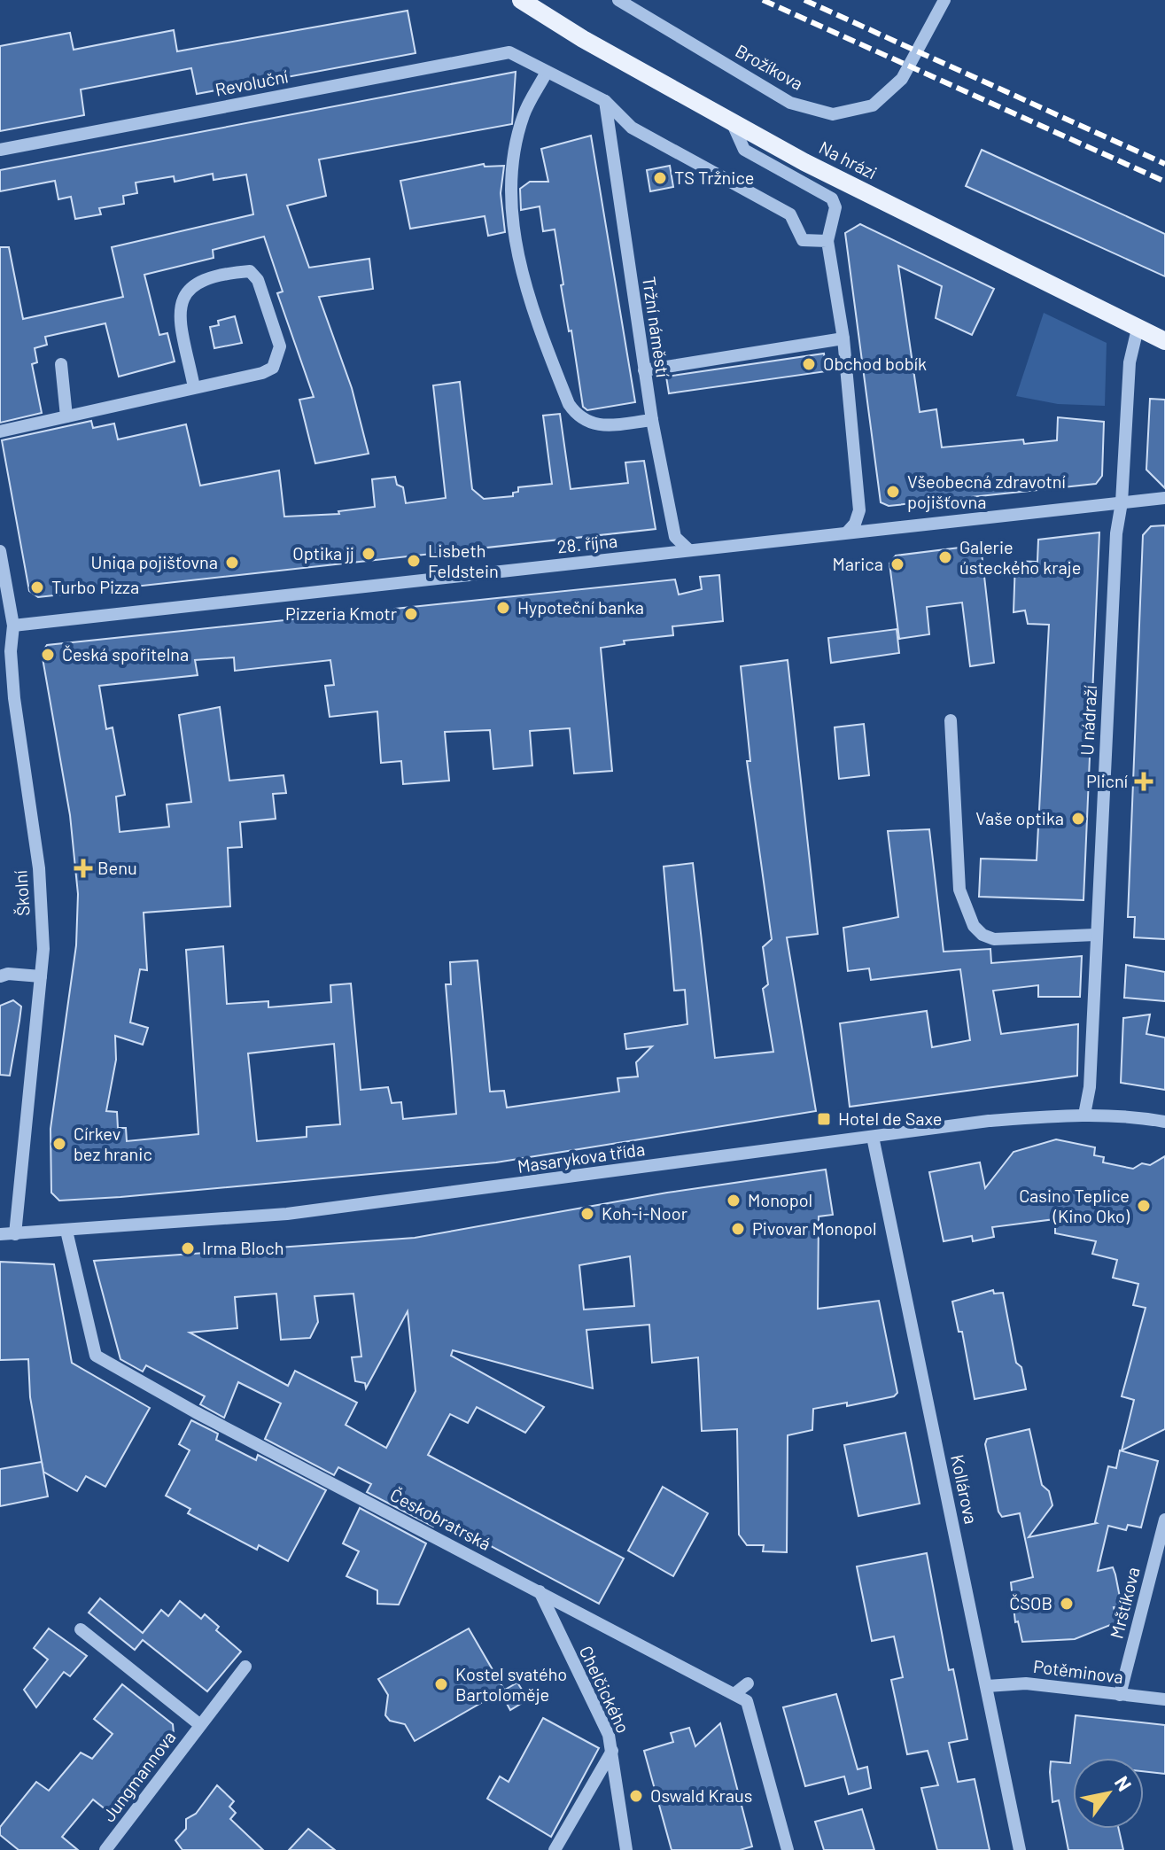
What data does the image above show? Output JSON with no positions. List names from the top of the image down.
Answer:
{
  "streets": {
    "main road": ["Na hrázi"],
    "street": [
      "Brožíkova",
      "Revoluční",
      "Tržní náměstí",
      "28. října",
      "U nádraží",
      "Školní",
      "Masarykova třída",
      "Kollárova",
      "Českobratrská",
      "Mrštíkova",
      "Potěminova",
      "Chelčického",
      "Jungmannova"
    ]
  },
  "crossings": [
    ["Na hrázi", "U nádraží"],
    ["Tržní náměstí", "28. října"],
    ["28. října", "U nádraží"],
    ["28. října", "Školní"],
    ["U nádraží", "Masarykova třída"],
    ["Školní", "Masarykova třída"],
    ["Masarykova třída", "Kollárova"],
    ["Masarykova třída", "Českobratrská"],
    ["Kollárova", "Potěminova"],
    ["Českobratrská", "Chelčického"],
    ["Mrštíkova", "Potěminova"]
  ],
  "places": {
    "other": [
      "TS Tržnice",
      "Obchod bobík",
      "Všeobecná zdravotní pojišťovna",
      "Optika jj",
      "Galerie ústeckého kraje",
      "Lisbeth Feldstein",
      "Uniqa pojišťovna",
      "Marica",
      "Turbo Pizza",
      "Hypoteční banka",
      "Pizzeria Kmotr",
      "Česká spořitelna",
      "Vaše optika",
      "Církev bez hranic",
      "Monopol",
      "Casino Teplice (Kino Oko)",
      "Koh-i-Noor",
      "Pivovar Monopol",
      "Irma Bloch",
      "ČSOB",
      "Kostel svatého Bartoloměje",
      "Oswald Kraus"
    ],
    "health": ["Plicní", "Benu"],
    "transit": ["Hotel de Saxe"]
  },
  "north": "top right"
}
